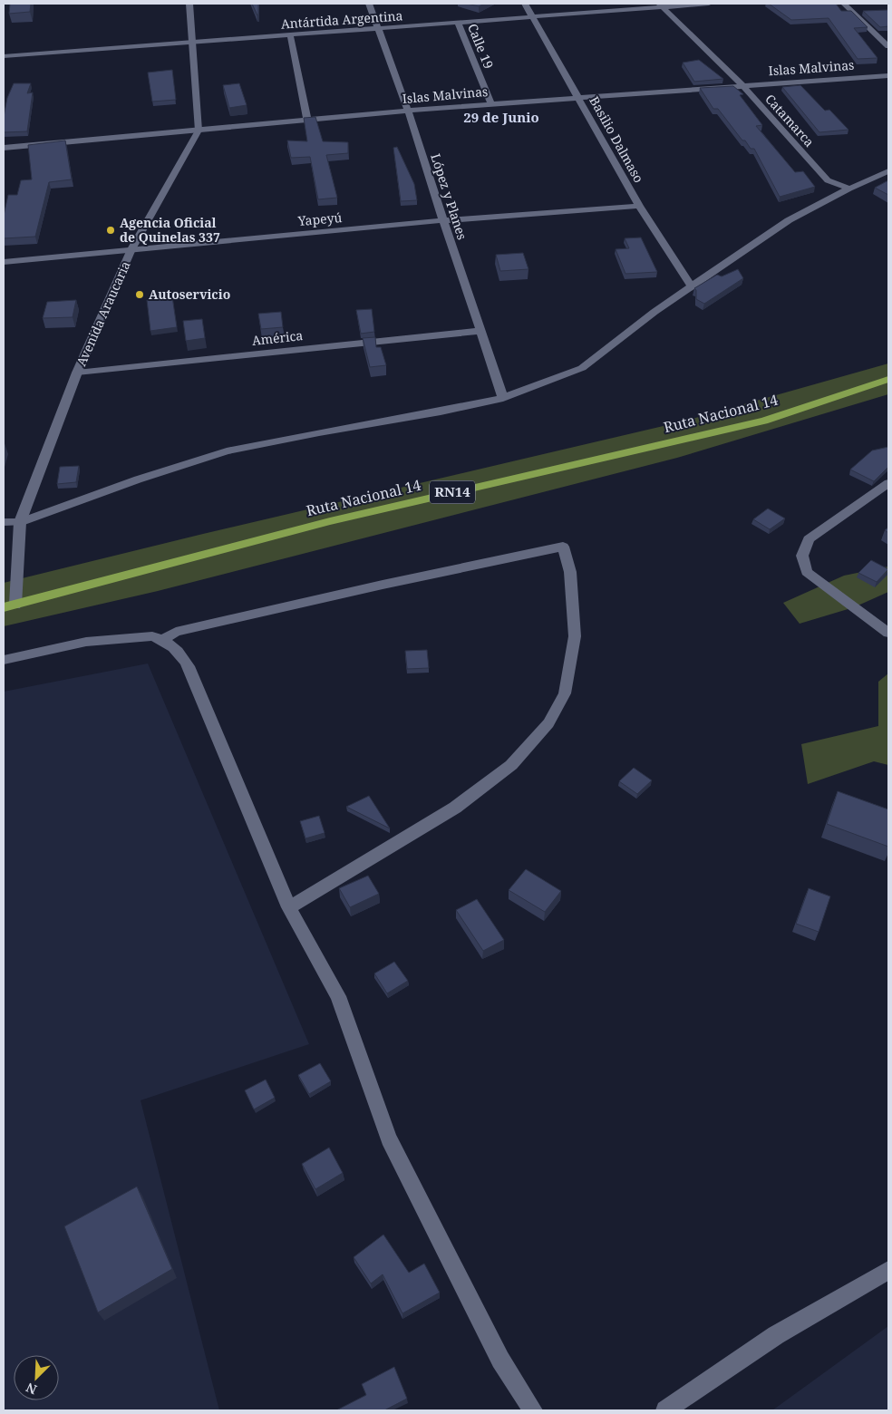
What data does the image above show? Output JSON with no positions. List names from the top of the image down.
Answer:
{
  "streets": {
    "highway": ["Ruta Nacional 14", "RN14"],
    "street": [
      "Antártida Argentina",
      "Calle 19",
      "Islas Malvinas",
      "Catamarca",
      "Basilio Dalmaso",
      "López y Planes",
      "Yapeyú",
      "Avenida Araucaria",
      "América"
    ]
  },
  "crossings": [
    ["Antártida Argentina", "Calle 19"],
    ["Antártida Argentina", "Catamarca"],
    ["Antártida Argentina", "Basilio Dalmaso"],
    ["Antártida Argentina", "López y Planes"],
    ["Calle 19", "Islas Malvinas"],
    ["Islas Malvinas", "Catamarca"],
    ["Islas Malvinas", "Basilio Dalmaso"],
    ["Islas Malvinas", "López y Planes"],
    ["Islas Malvinas", "Avenida Araucaria"],
    ["Basilio Dalmaso", "Yapeyú"],
    ["López y Planes", "Yapeyú"],
    ["López y Planes", "América"],
    ["Yapeyú", "Avenida Araucaria"],
    ["Avenida Araucaria", "América"],
    ["Avenida Araucaria", "Ruta Nacional 14"]
  ],
  "districts": ["29 de Junio"],
  "places": ["Agencia Oficial de Quinelas 337", "Autoservicio"],
  "north": "bottom left"
}
